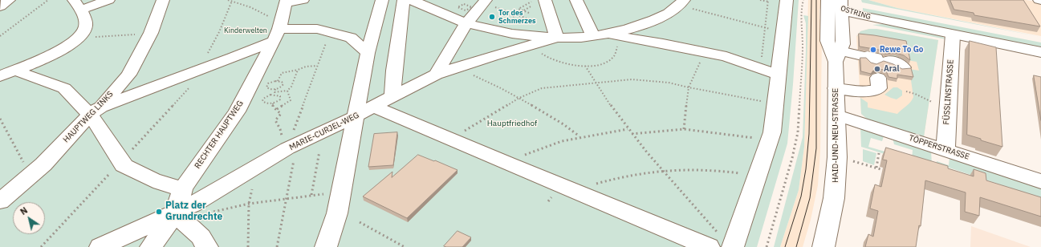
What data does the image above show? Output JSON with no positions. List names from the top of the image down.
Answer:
{
  "streets": {
    "main road": [
      "OSTRING",
      "FÜSSLINSTRASSE",
      "HAUPTWEG LINKS",
      "MARIE-CURJEL-WEG",
      "RECHTER HAUPTWEG",
      "HAID-UND-NEU-STRASSE",
      "TÖPPERSTRASSE"
    ]
  },
  "crossings": [
    ["OSTRING", "FÜSSLINSTRASSE"],
    ["OSTRING", "HAID-UND-NEU-STRASSE"],
    ["FÜSSLINSTRASSE", "TÖPPERSTRASSE"],
    ["MARIE-CURJEL-WEG", "RECHTER HAUPTWEG"],
    ["HAID-UND-NEU-STRASSE", "TÖPPERSTRASSE"]
  ],
  "parks": ["Kinderwelten", "Hauptfriedhof"],
  "places": [
    "Tor des Schmerzes",
    "Rewe To Go",
    "Aral",
    "Platz der Grundrechte"
  ],
  "north": "top left"
}
